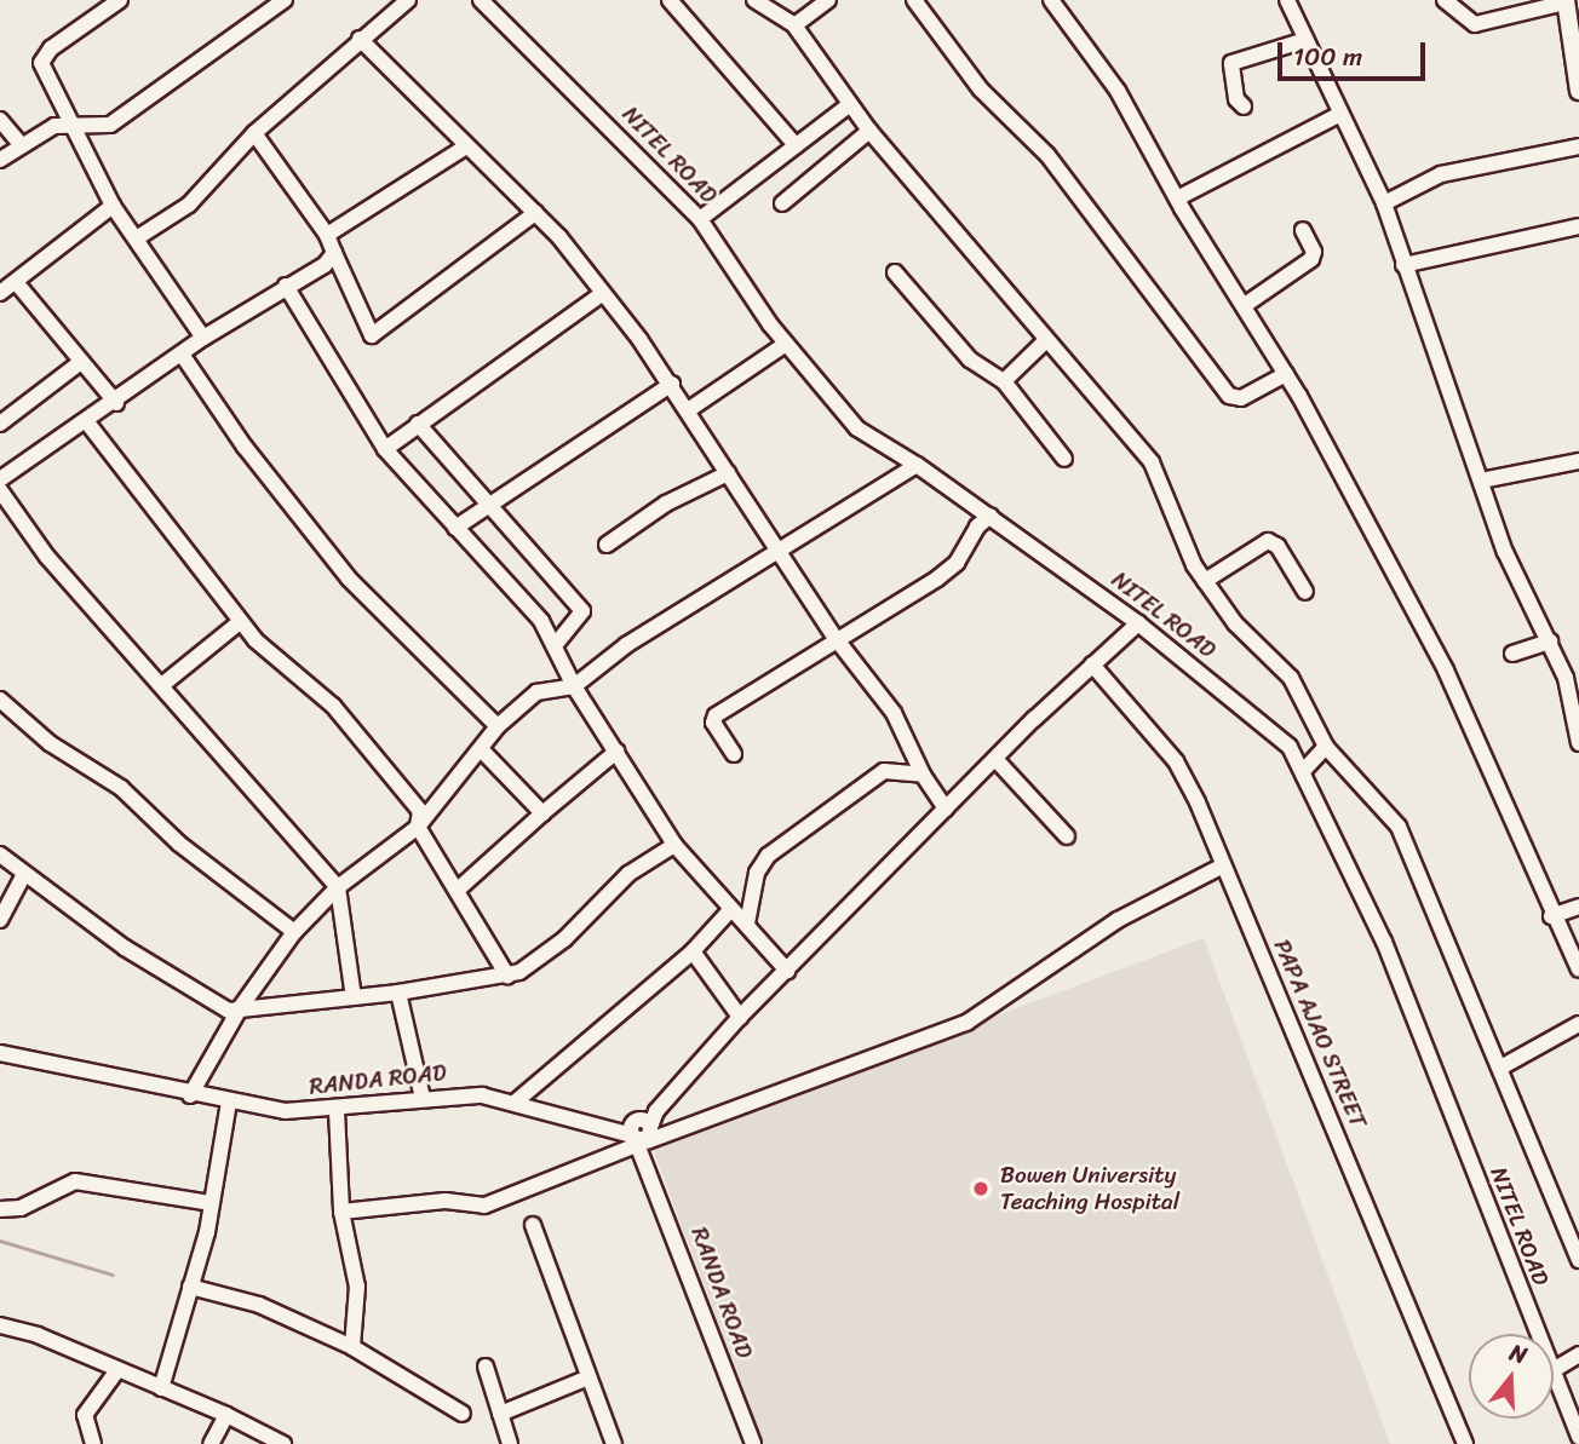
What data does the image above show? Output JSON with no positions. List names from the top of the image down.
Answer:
{
  "streets": {
    "street": ["NITEL ROAD", "PAPA AJAO STREET", "RANDA ROAD"]
  },
  "places": ["Bowen University Teaching Hospital"],
  "scale_bar": "100 m",
  "north": "top"
}
